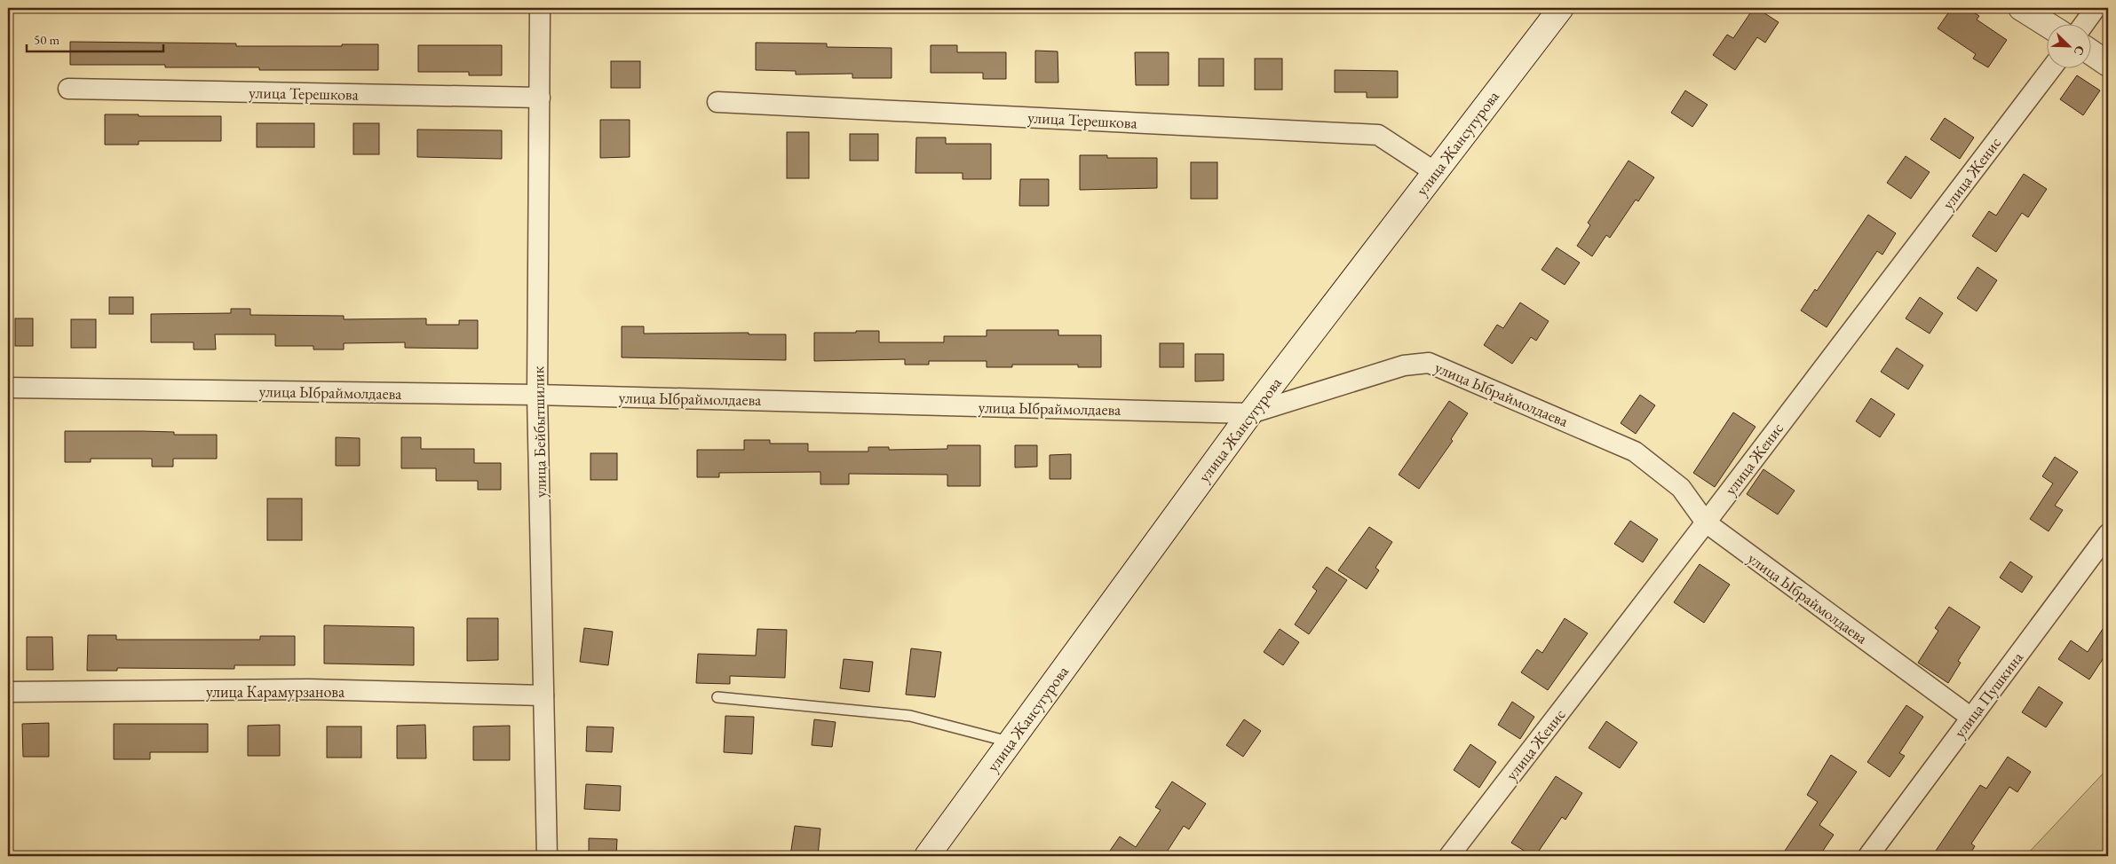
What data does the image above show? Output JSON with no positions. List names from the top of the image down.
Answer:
{
  "streets": {
    "main road": ["улица Жансугурова"],
    "street": [
      "улица Терешкова",
      "улица Женис",
      "улица Ыбраймолдаева",
      "улица Бейбытшилик",
      "улица Карамурзанова",
      "улица Пушкина"
    ]
  },
  "crossings": [
    ["улица Терешкова", "улица Жансугурова"],
    ["улица Терешкова", "улица Бейбытшилик"],
    ["улица Жансугурова", "улица Ыбраймолдаева"],
    ["улица Женис", "улица Ыбраймолдаева"],
    ["улица Ыбраймолдаева", "улица Бейбытшилик"],
    ["улица Ыбраймолдаева", "улица Пушкина"],
    ["улица Бейбытшилик", "улица Карамурзанова"]
  ],
  "scale_bar": "50 m",
  "north": "bottom right"
}
